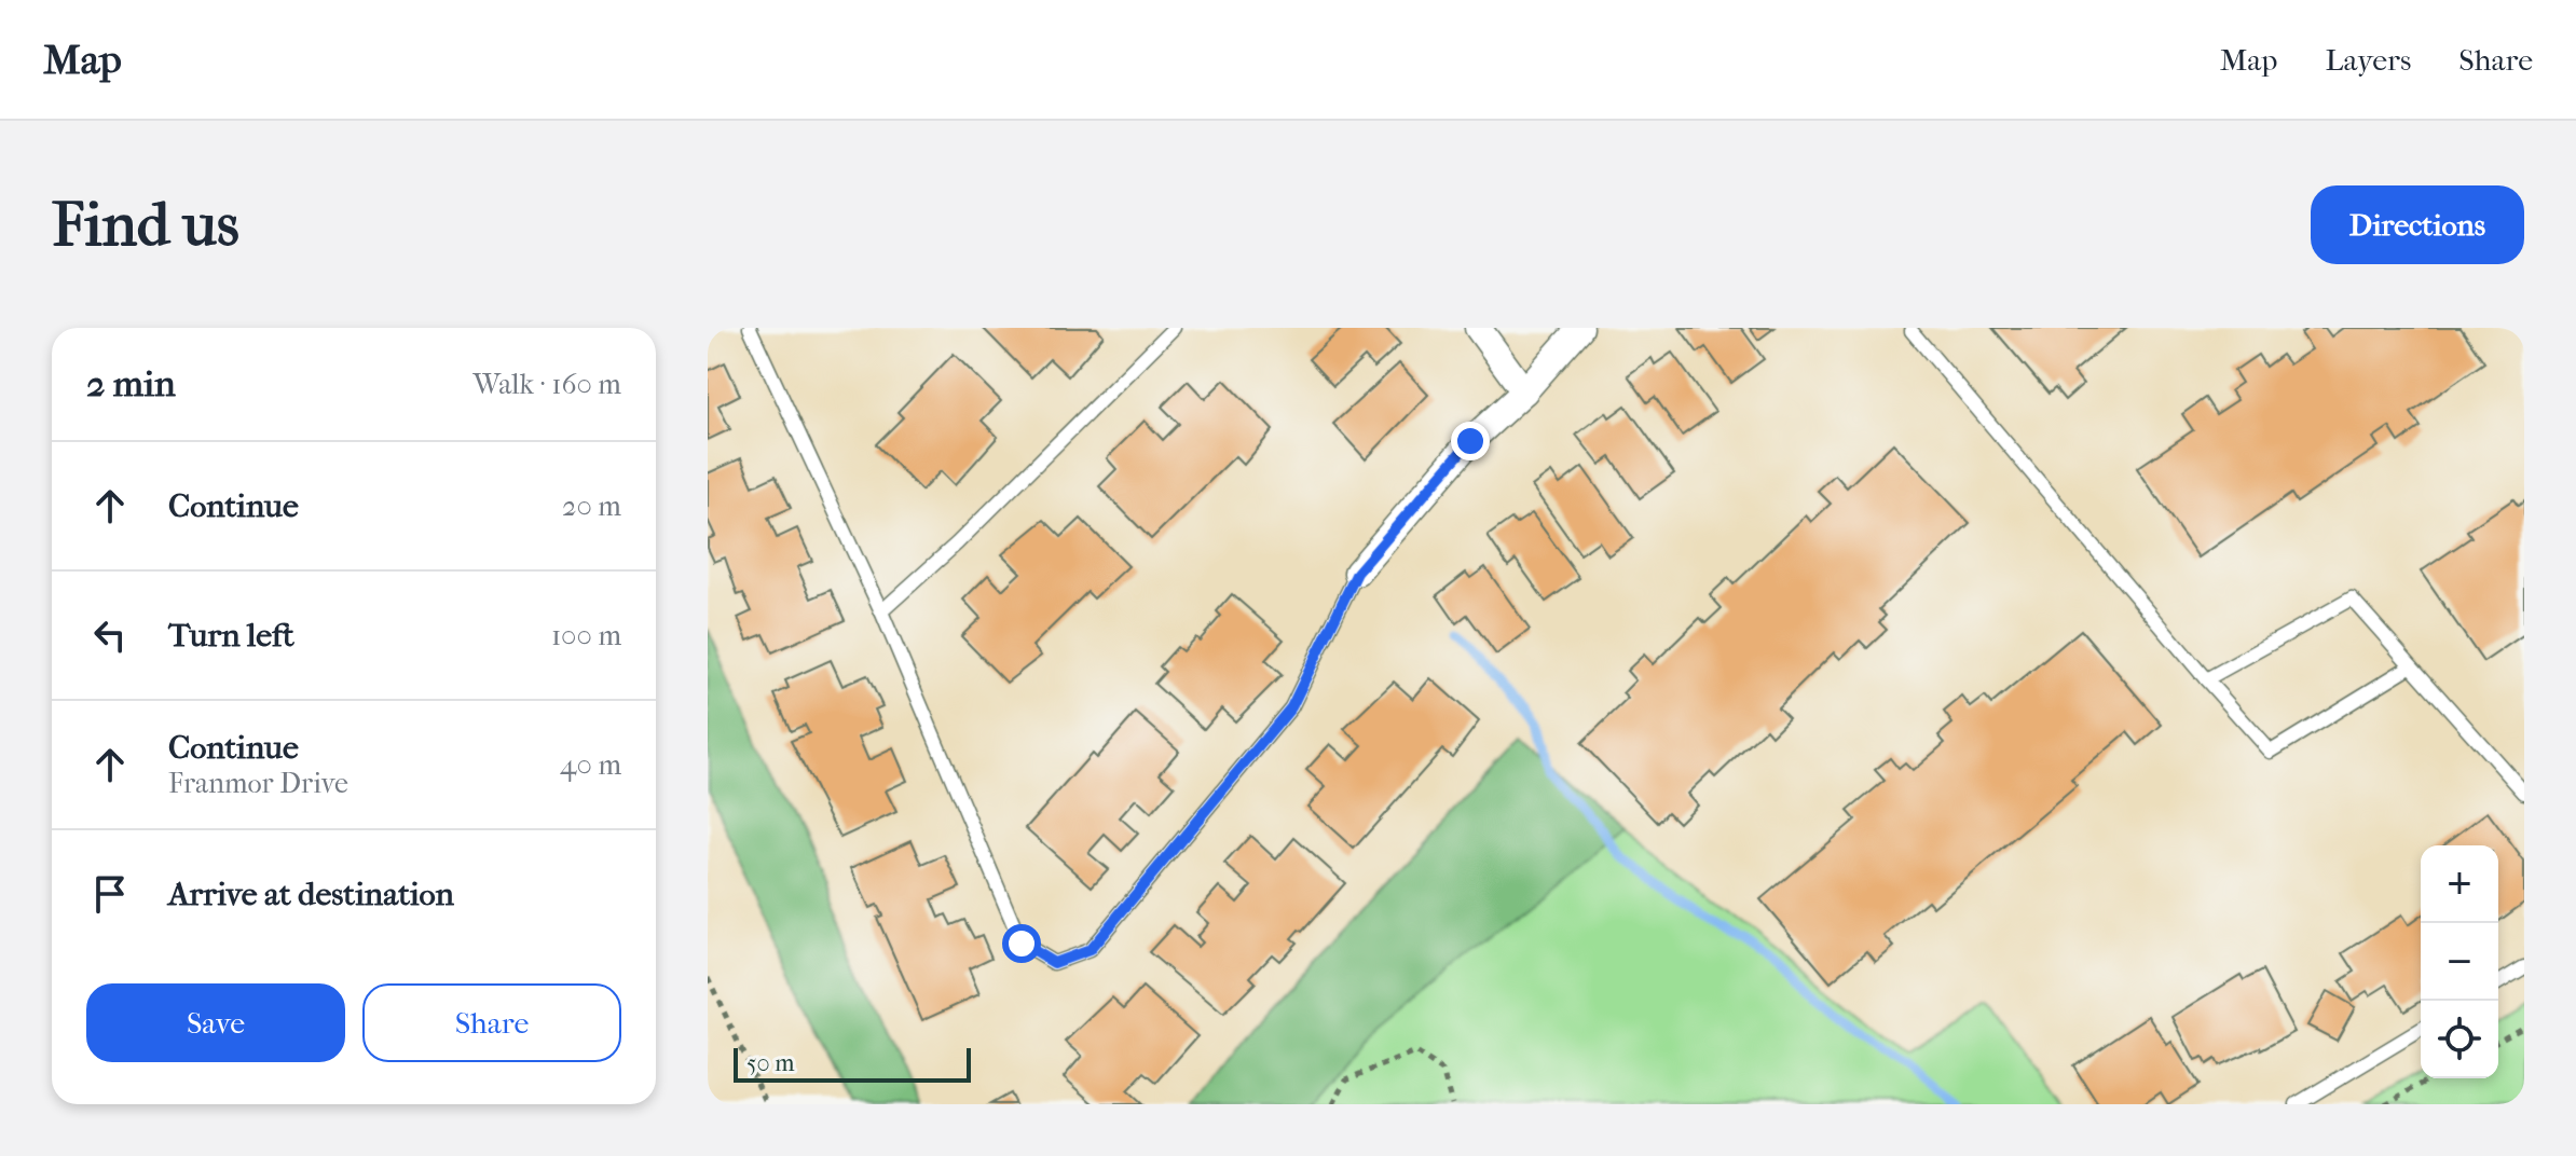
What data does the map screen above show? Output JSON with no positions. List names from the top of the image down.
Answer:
{
  "scale_bar": "50 m",
  "page": {
    "header": "Map",
    "nav": ["Map", "Layers", "Share"],
    "buttons": [
      "Directions",
      ["Save", "Share"]
    ],
    "title": "Find us",
    "heading": ["2 min", "Walk · 160 m"],
    "list": [
      ["Continue", "20 m"],
      ["Turn left", "100 m"],
      ["Continue", "Franmor Drive", "40 m"],
      "Arrive at destination"
    ],
    "map_buttons": ["+", "−"],
    "scale": "50 m"
  }
}
